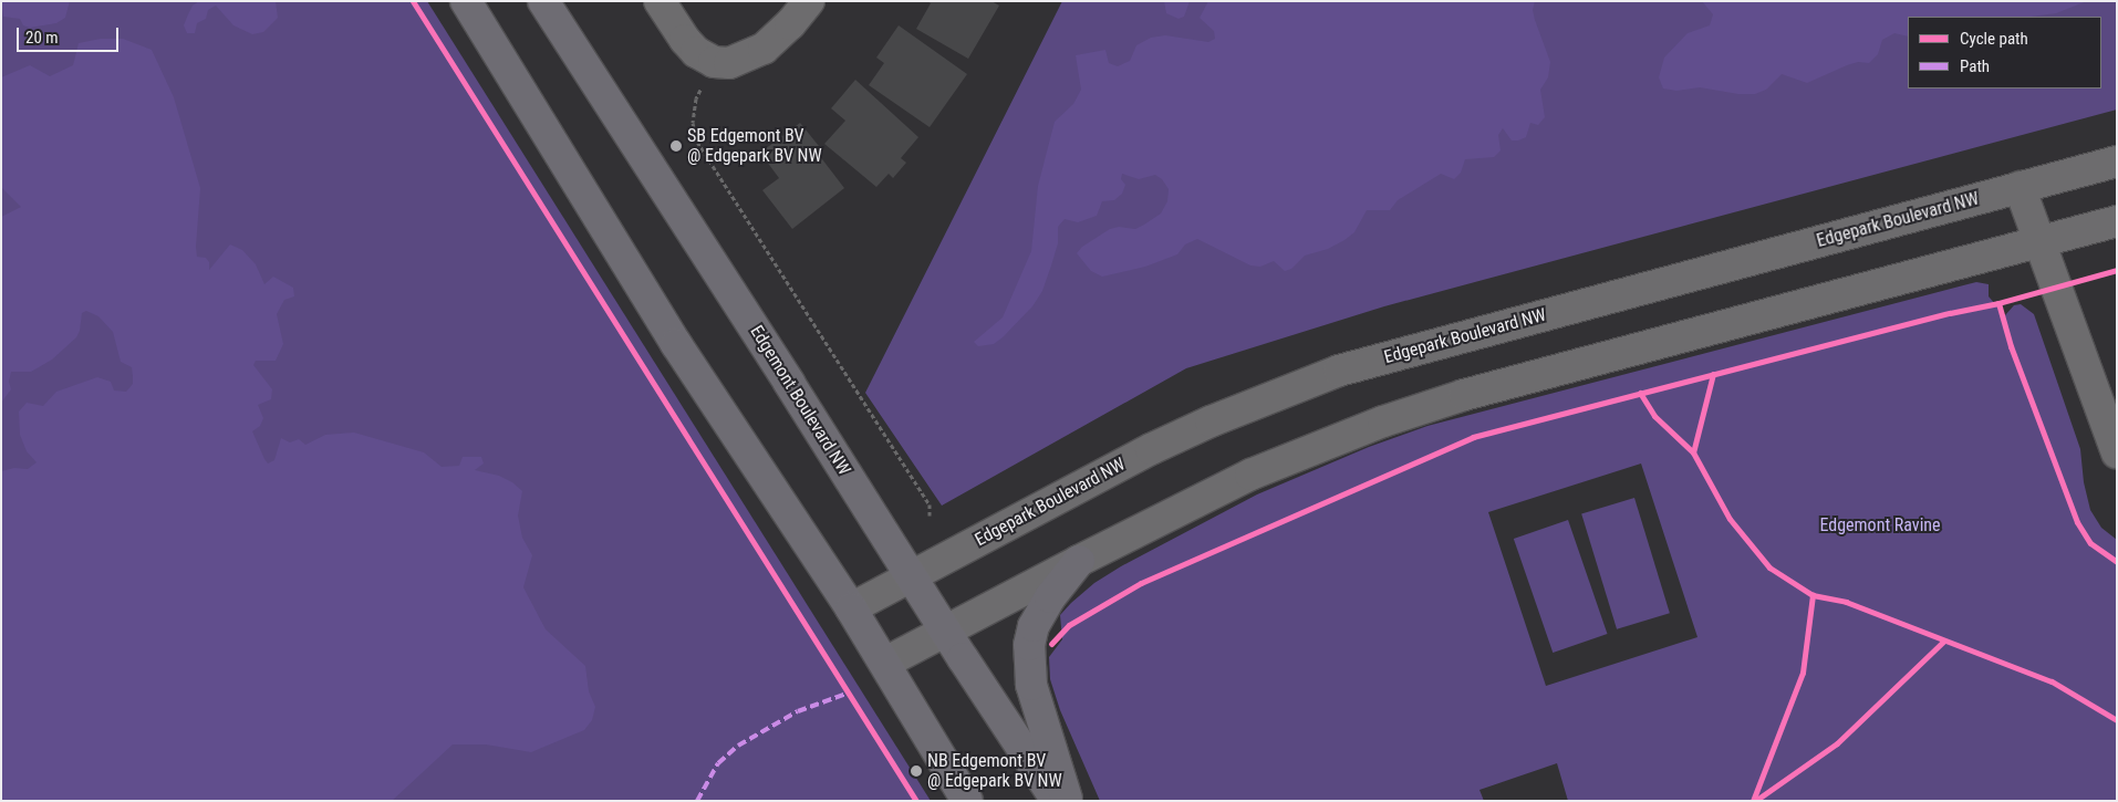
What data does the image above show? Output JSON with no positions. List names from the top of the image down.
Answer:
{
  "streets": {
    "main road": ["Edgemont Boulevard NW"],
    "street": ["Edgepark Boulevard NW"]
  },
  "crossings": [
    ["Edgepark Boulevard NW", "Edgemont Boulevard NW"]
  ],
  "parks": ["Edgemont Ravine"],
  "places": ["SB Edgemont BV @ Edgepark BV NW", "NB Edgemont BV @ Edgepark BV NW"],
  "legend": ["Cycle path", "Path"],
  "scale_bar": "20 m"
}
